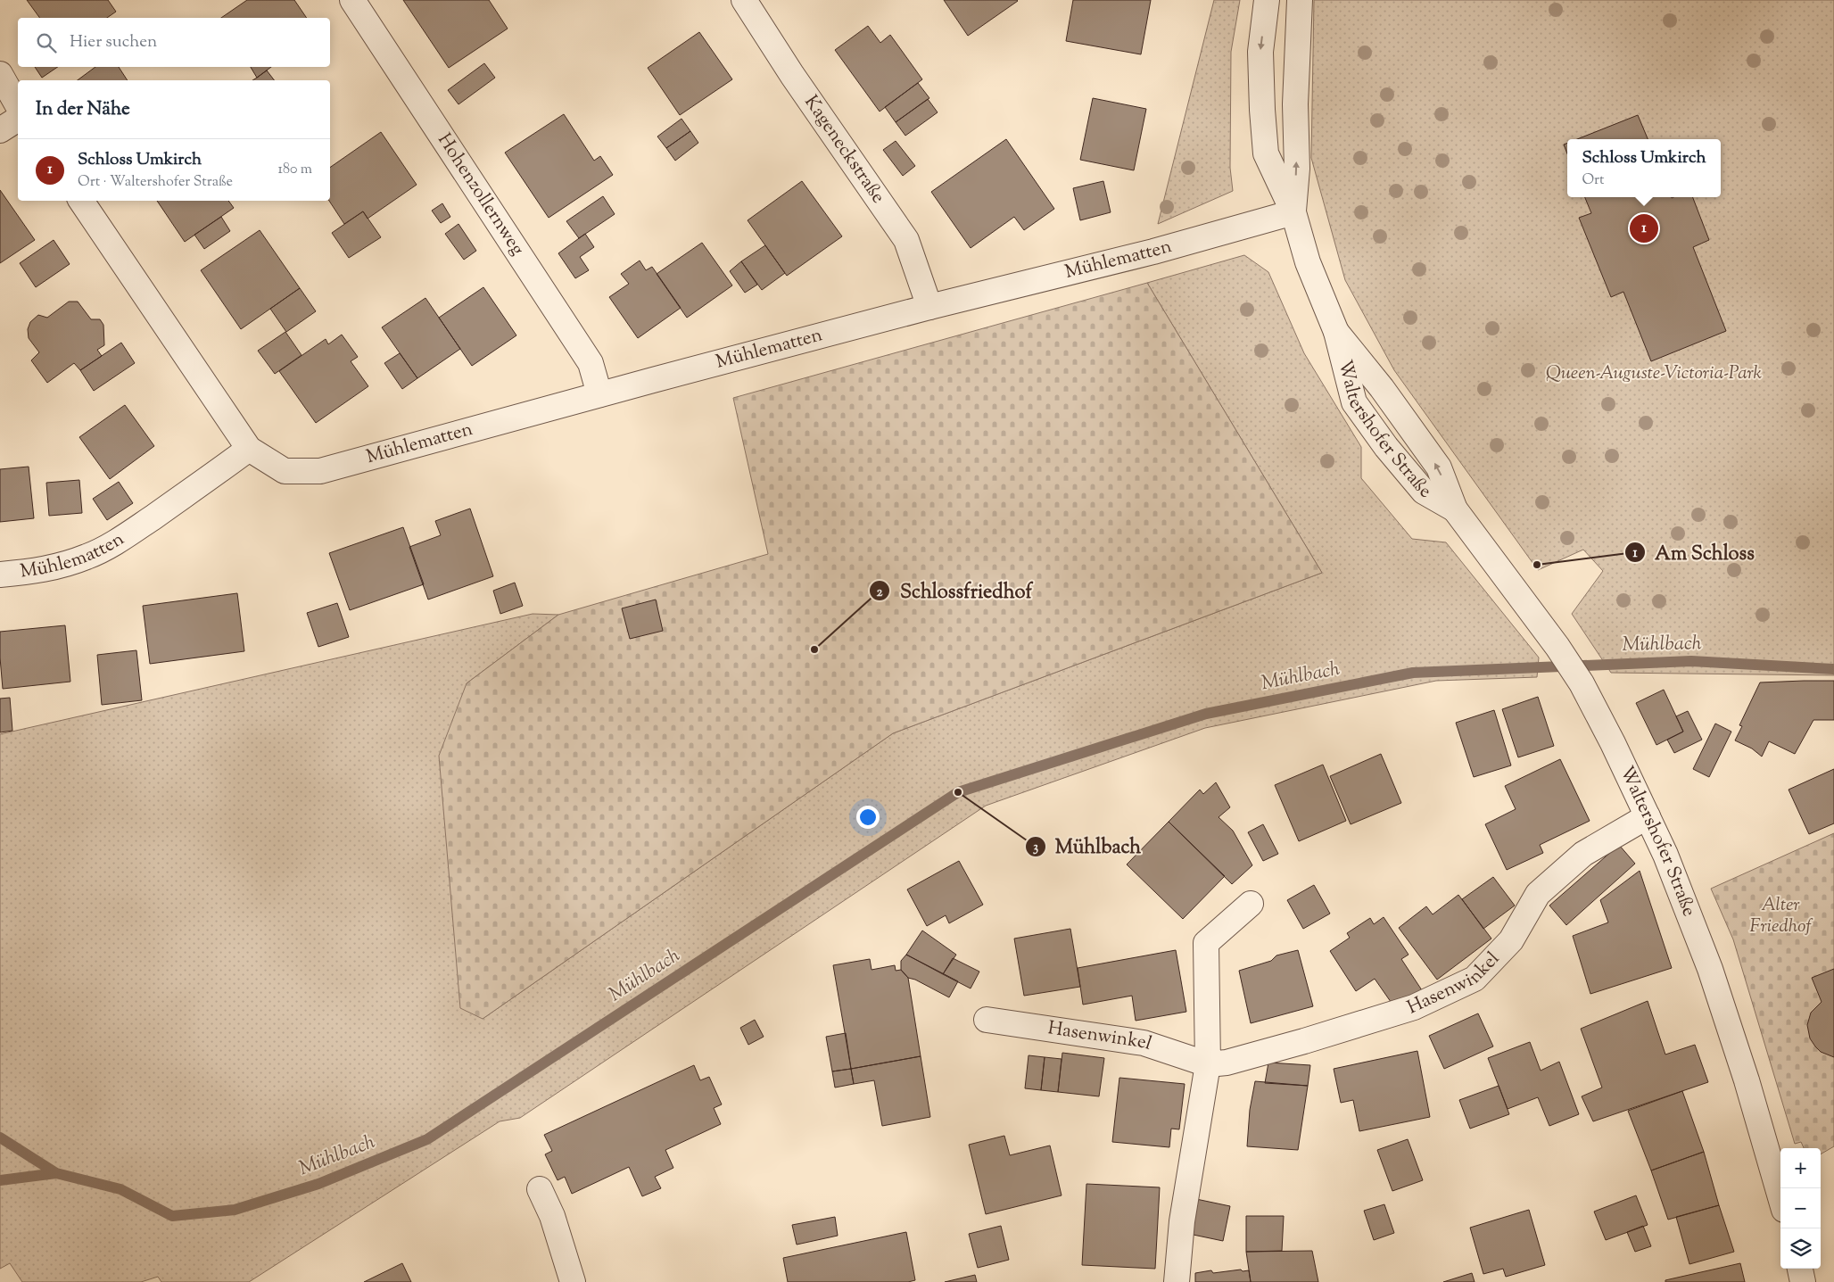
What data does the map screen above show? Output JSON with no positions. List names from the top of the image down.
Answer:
{
  "streets": {
    "street": [
      "Kageneckstraße",
      "Hohenzollernweg",
      "Mühlematten",
      "Waltershofer Straße",
      "Hasenwinkel"
    ]
  },
  "crossings": [
    ["Kageneckstraße", "Mühlematten"],
    ["Hohenzollernweg", "Mühlematten"],
    ["Mühlematten", "Waltershofer Straße"],
    ["Waltershofer Straße", "Hasenwinkel"]
  ],
  "water": ["Mühlbach"],
  "parks": ["Queen-Auguste-Victoria-Park", "Alter Friedhof"],
  "places": ["Am Schloss", "Schlossfriedhof", "Mühlbach"],
  "page": {
    "search": "Hier suchen",
    "heading": "In der Nähe",
    "list": [
      {
        "mark": "1",
        "name": "Schloss Umkirch",
        "note": "Ort · Waltershofer Straße",
        "value": "180 m"
      }
    ],
    "popup": ["Schloss Umkirch", "Ort"],
    "pins": "1",
    "map_buttons": ["+", "−"]
  }
}
